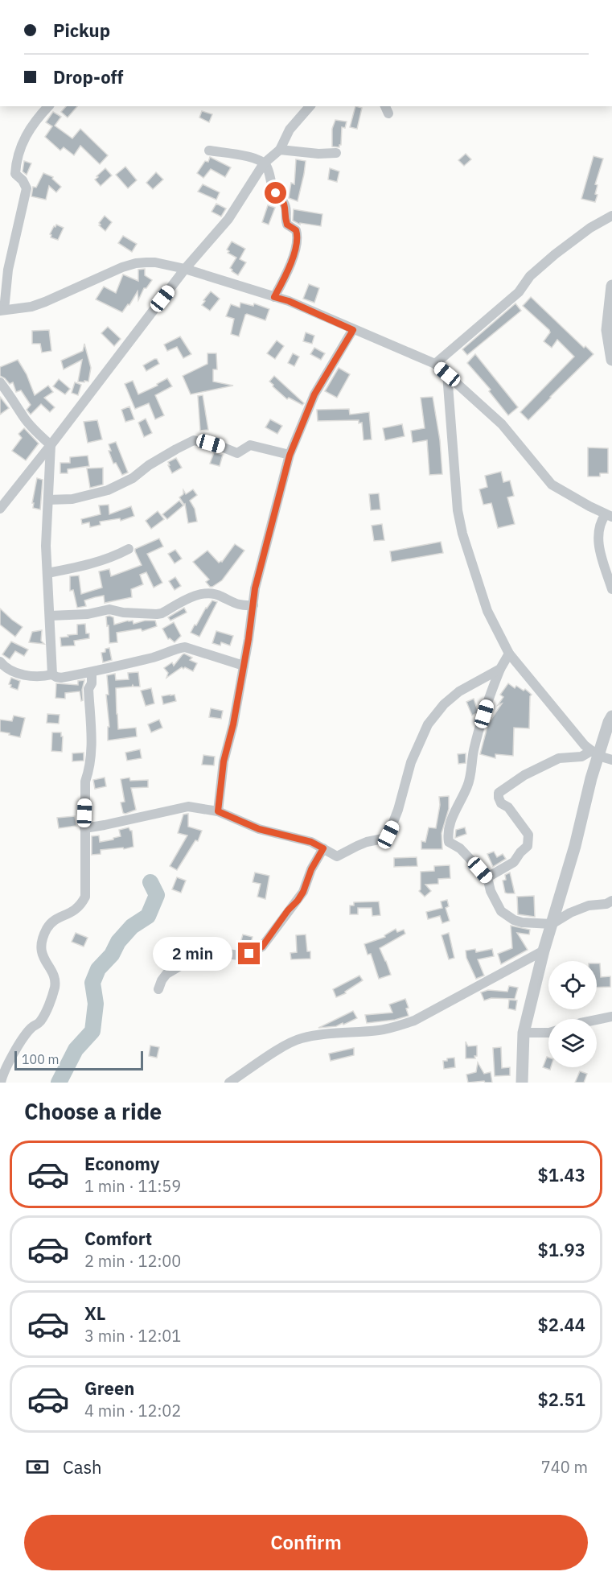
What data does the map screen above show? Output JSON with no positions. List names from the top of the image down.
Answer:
{
  "scale_bar": "100 m",
  "page": {
    "banner": ["Pickup", "Drop-off"],
    "bubble": "2 min",
    "scale": "100 m",
    "heading": "Choose a ride",
    "list": [
      {
        "name": "Economy",
        "note": "1 min · 11:59",
        "value": "$1.43"
      },
      {
        "name": "Comfort",
        "note": "2 min · 12:00",
        "value": "$1.93"
      },
      {
        "name": "XL",
        "note": "3 min · 12:01",
        "value": "$2.44"
      },
      {
        "name": "Green",
        "note": "4 min · 12:02",
        "value": "$2.51"
      }
    ],
    "pay": ["Cash", "740 m"],
    "buttons": "Confirm"
  }
}
